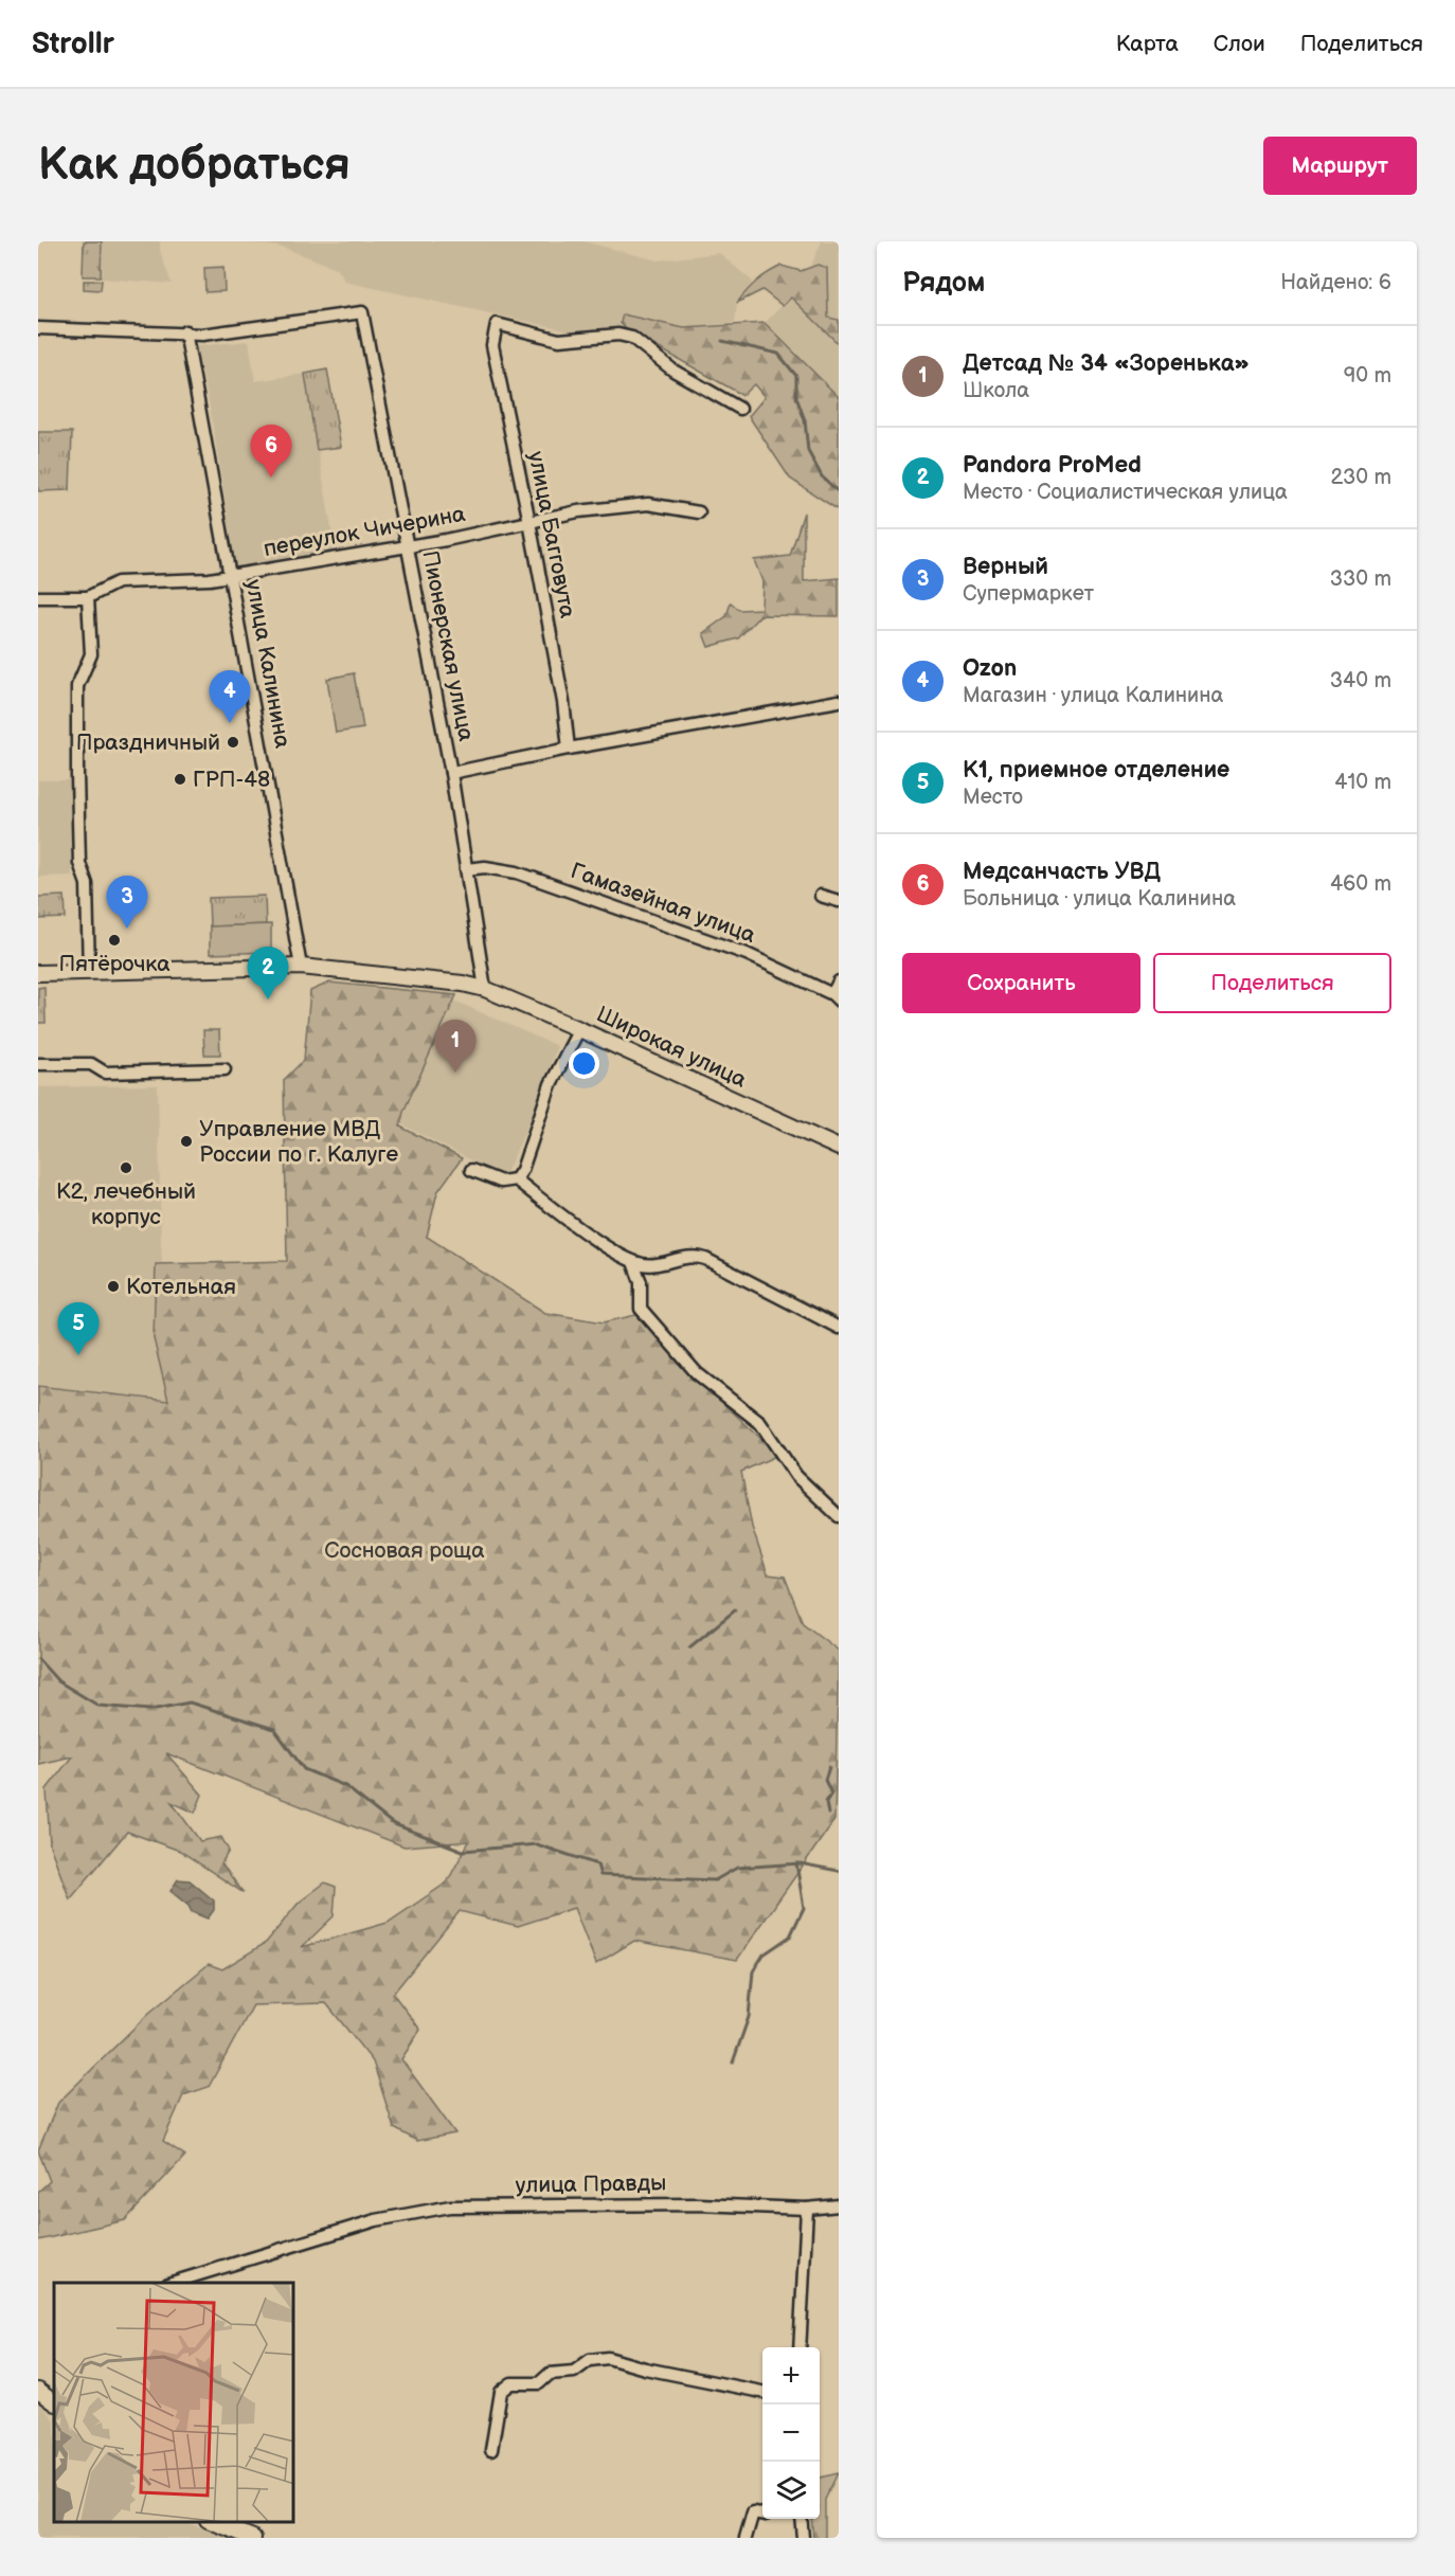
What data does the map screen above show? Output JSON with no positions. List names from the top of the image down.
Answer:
{
  "streets": {
    "street": [
      "переулок Чичерина",
      "улица Багговута",
      "Пионерская улица",
      "улица Калинина",
      "Гамазейная улица",
      "Широкая улица",
      "улица Правды"
    ]
  },
  "crossings": [
    ["переулок Чичерина", "улица Багговута"],
    ["переулок Чичерина", "Пионерская улица"],
    ["переулок Чичерина", "улица Калинина"],
    ["Пионерская улица", "улица Калинина"],
    ["Пионерская улица", "Гамазейная улица"],
    ["Пионерская улица", "Широкая улица"],
    ["улица Калинина", "Широкая улица"]
  ],
  "parks": ["Сосновая роща"],
  "places": [
    "Праздничный",
    "ГРП-48",
    "Пятёрочка",
    "Управление МВД России по г. Калуге",
    "К2, лечебный корпус",
    "Котельная"
  ],
  "page": {
    "header": "Strollr",
    "nav": ["Карта", "Слои", "Поделиться"],
    "buttons": [
      "Маршрут",
      ["Сохранить", "Поделиться"]
    ],
    "title": "Как добраться",
    "heading": ["Рядом", "Найдено: 6"],
    "list": [
      {
        "mark": "1",
        "name": "Детсад № 34 «Зоренька»",
        "note": "Школа",
        "value": "90 m"
      },
      {
        "mark": "2",
        "name": "Pandora ProMed",
        "note": "Место · Социалистическая улица",
        "value": "230 m"
      },
      {
        "mark": "3",
        "name": "Верный",
        "note": "Супермаркет",
        "value": "330 m"
      },
      {
        "mark": "4",
        "name": "Ozon",
        "note": "Магазин · улица Калинина",
        "value": "340 m"
      },
      {
        "mark": "5",
        "name": "К1, приемное отделение",
        "note": "Место",
        "value": "410 m"
      },
      {
        "mark": "6",
        "name": "Медсанчасть УВД",
        "note": "Больница · улица Калинина",
        "value": "460 m"
      }
    ],
    "pins": [
      "6",
      "4",
      "3",
      "2",
      "1",
      "5"
    ],
    "map_buttons": ["+", "−"]
  }
}
